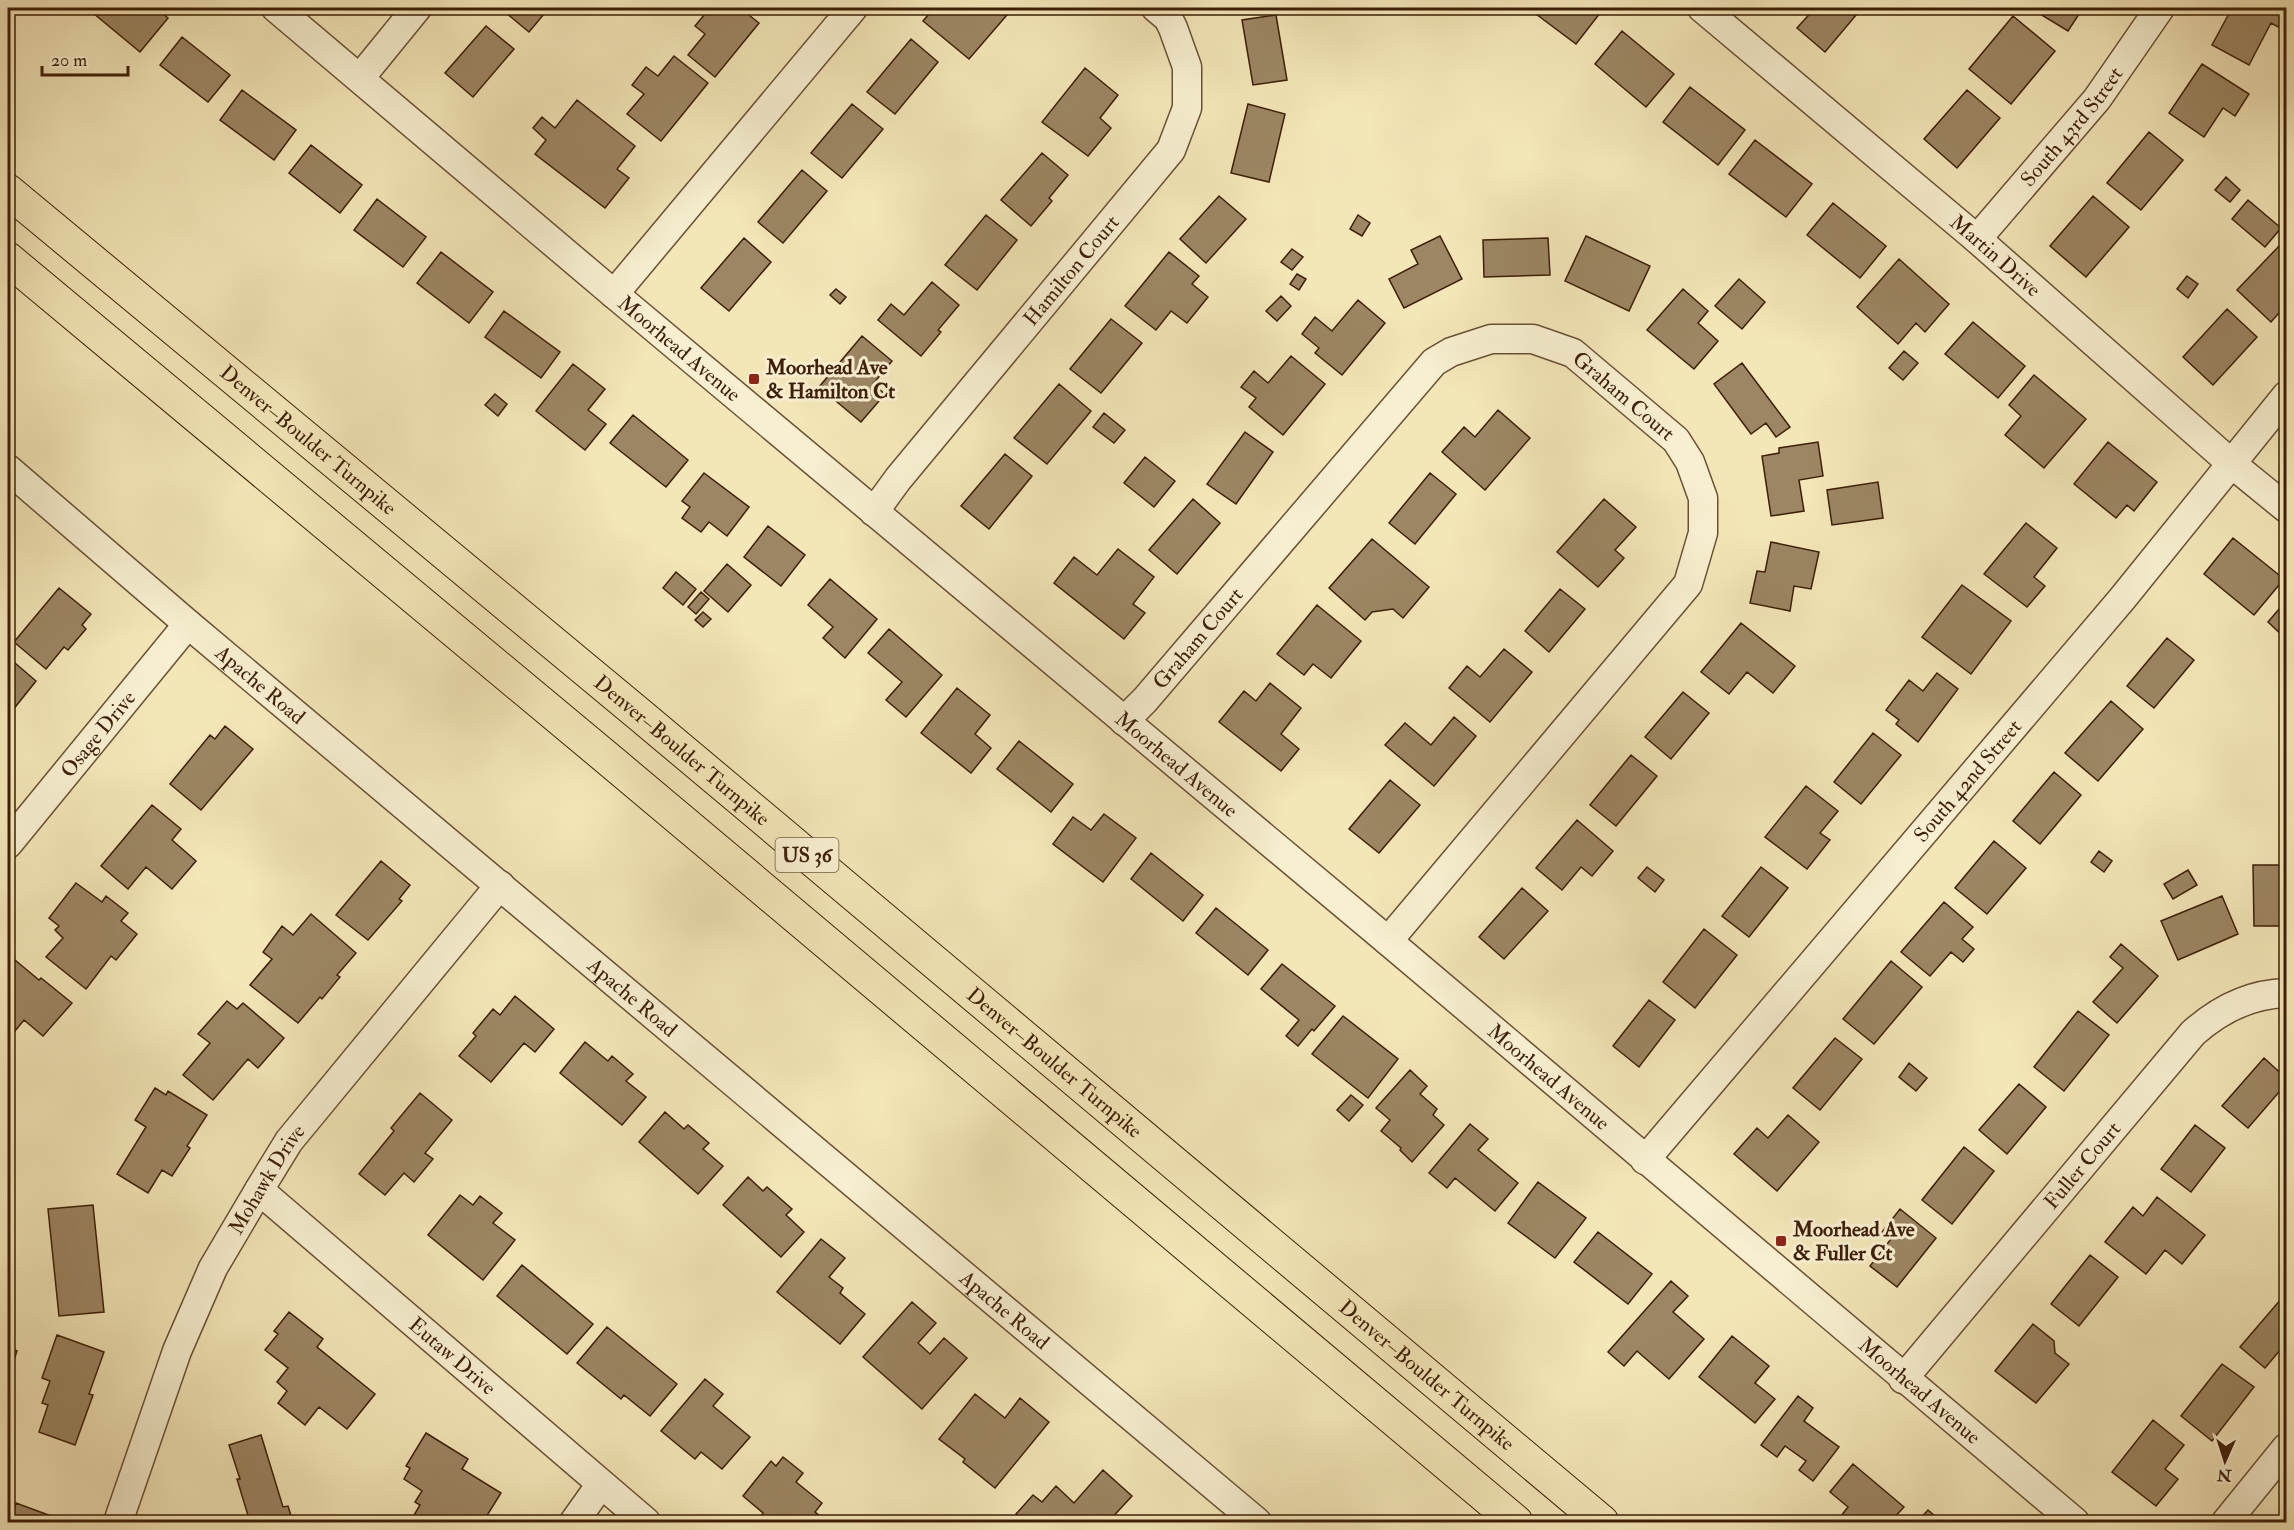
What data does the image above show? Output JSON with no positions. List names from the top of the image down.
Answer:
{
  "streets": {
    "highway": ["Denver–Boulder Turnpike", "US 36"],
    "street": [
      "South 43rd Street",
      "Martin Drive",
      "Hamilton Court",
      "Moorhead Avenue",
      "Graham Court",
      "Apache Road",
      "Osage Drive",
      "South 42nd Street",
      "Fuller Court",
      "Mohawk Drive",
      "Eutaw Drive"
    ]
  },
  "crossings": [
    ["South 43rd Street", "Martin Drive"],
    ["Martin Drive", "South 42nd Street"],
    ["Hamilton Court", "Moorhead Avenue"],
    ["Moorhead Avenue", "Graham Court"],
    ["Moorhead Avenue", "South 42nd Street"],
    ["Moorhead Avenue", "Fuller Court"],
    ["Apache Road", "Osage Drive"],
    ["Apache Road", "Mohawk Drive"],
    ["Mohawk Drive", "Eutaw Drive"]
  ],
  "places": {
    "transit": ["Moorhead Ave & Hamilton Ct", "Moorhead Ave & Fuller Ct"]
  },
  "scale_bar": "20 m",
  "north": "bottom"
}
